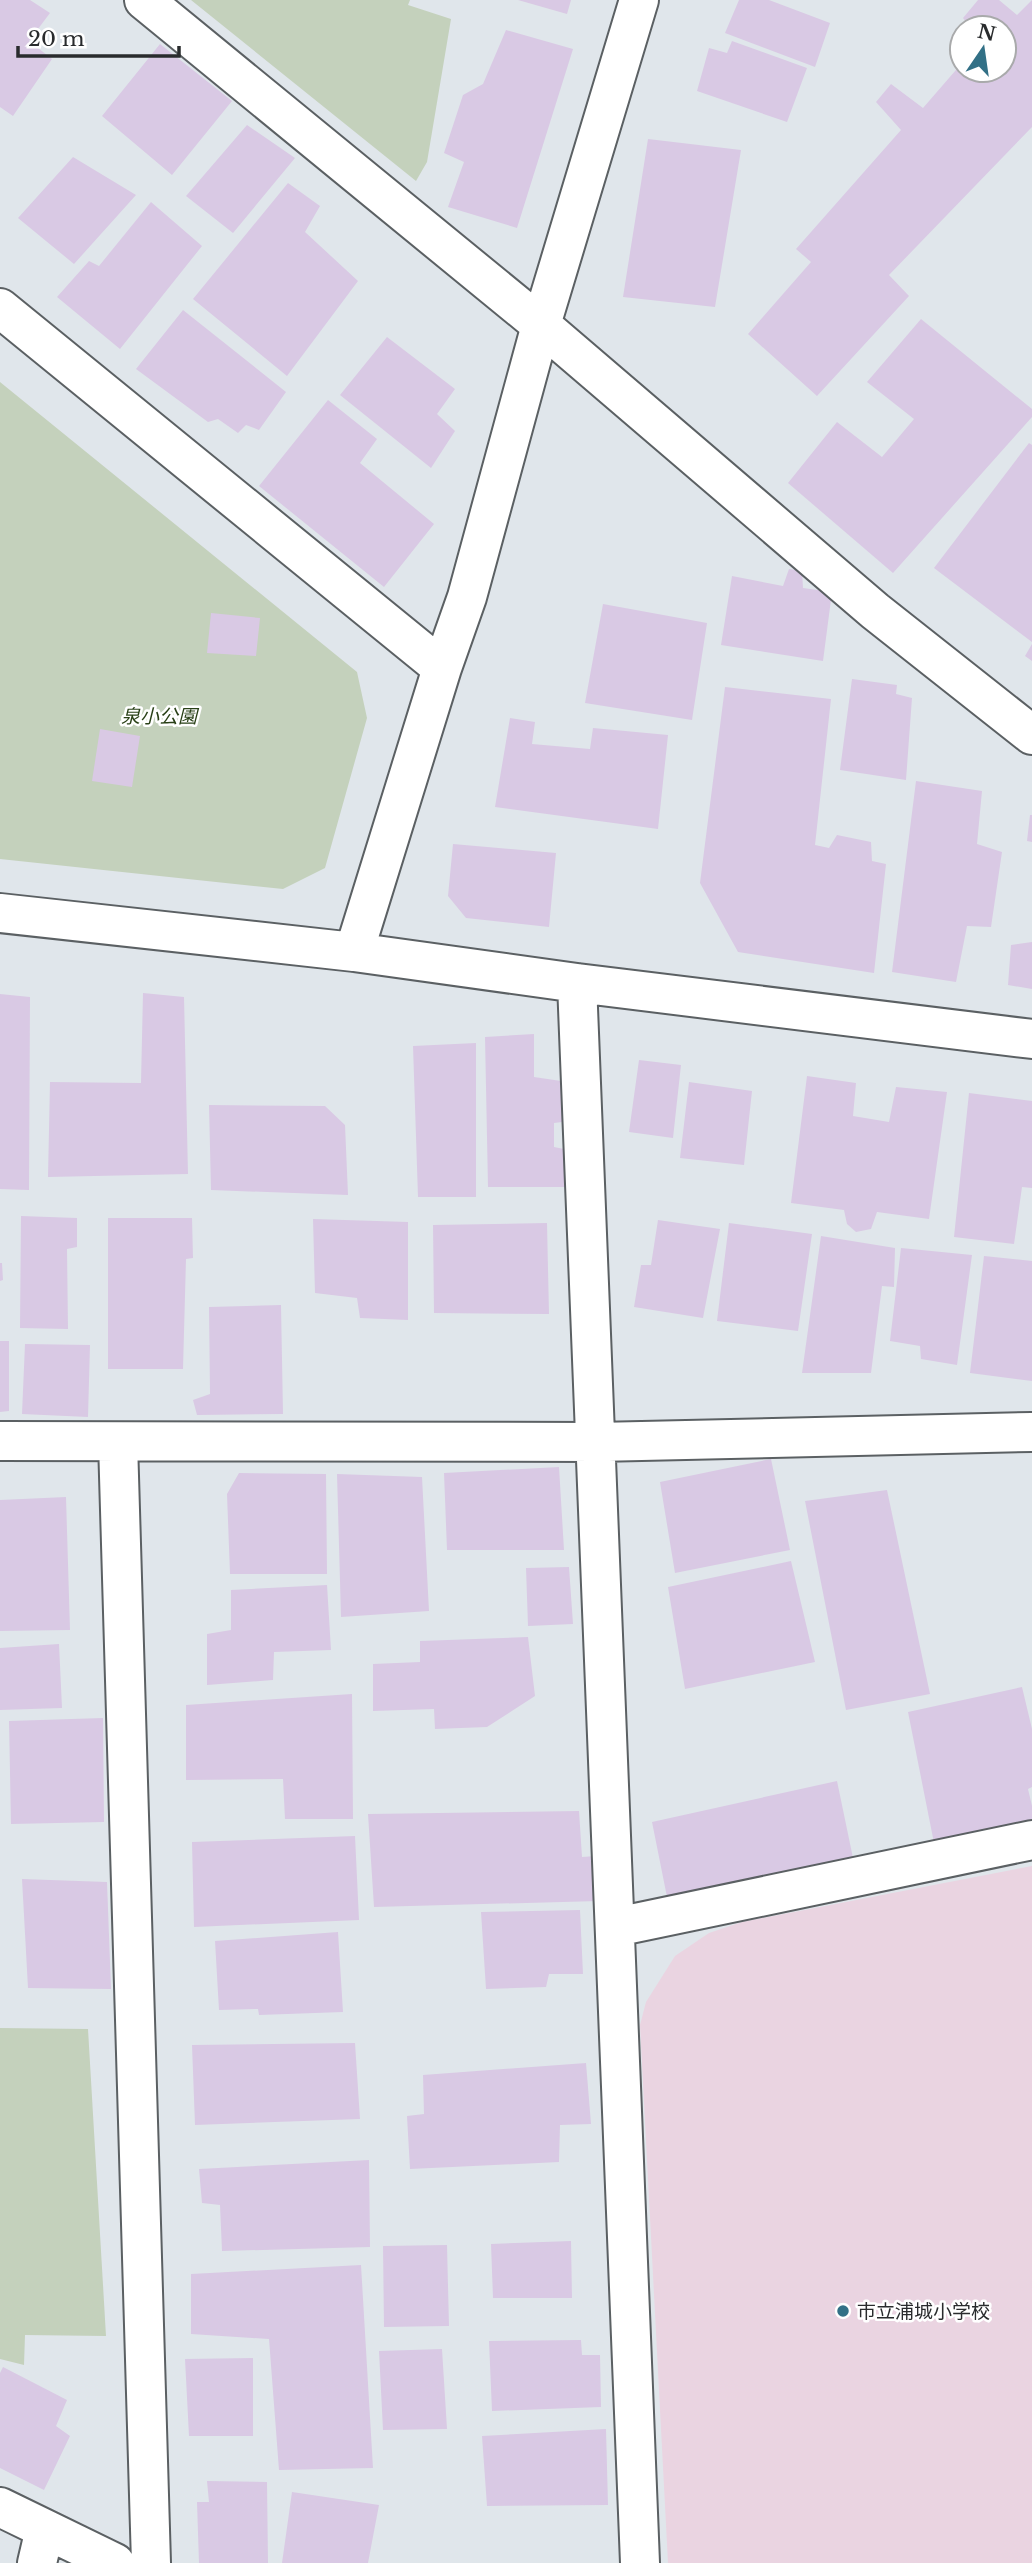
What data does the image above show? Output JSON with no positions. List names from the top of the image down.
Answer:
{
  "parks": ["泉小公園"],
  "places": ["市立浦城小学校"],
  "scale_bar": "20 m",
  "north": "top"
}
